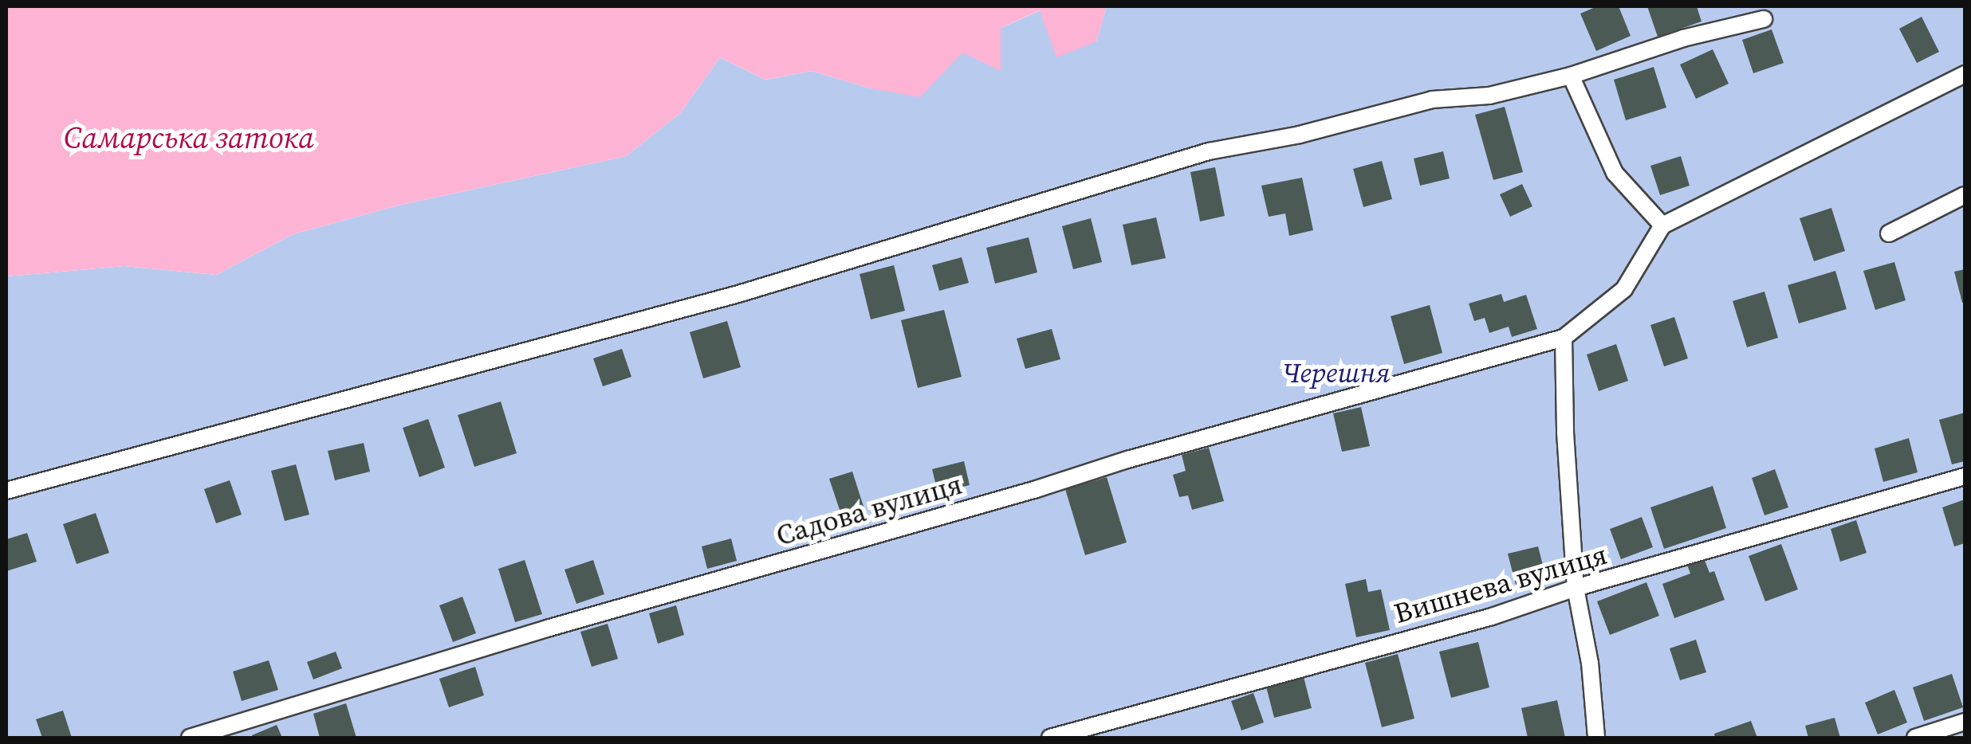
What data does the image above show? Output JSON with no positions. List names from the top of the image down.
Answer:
{
  "streets": {
    "lane": ["Садова вулиця", "Вишнева вулиця"]
  },
  "water": ["Самарська затока"],
  "parks": ["Черешня"]
}
